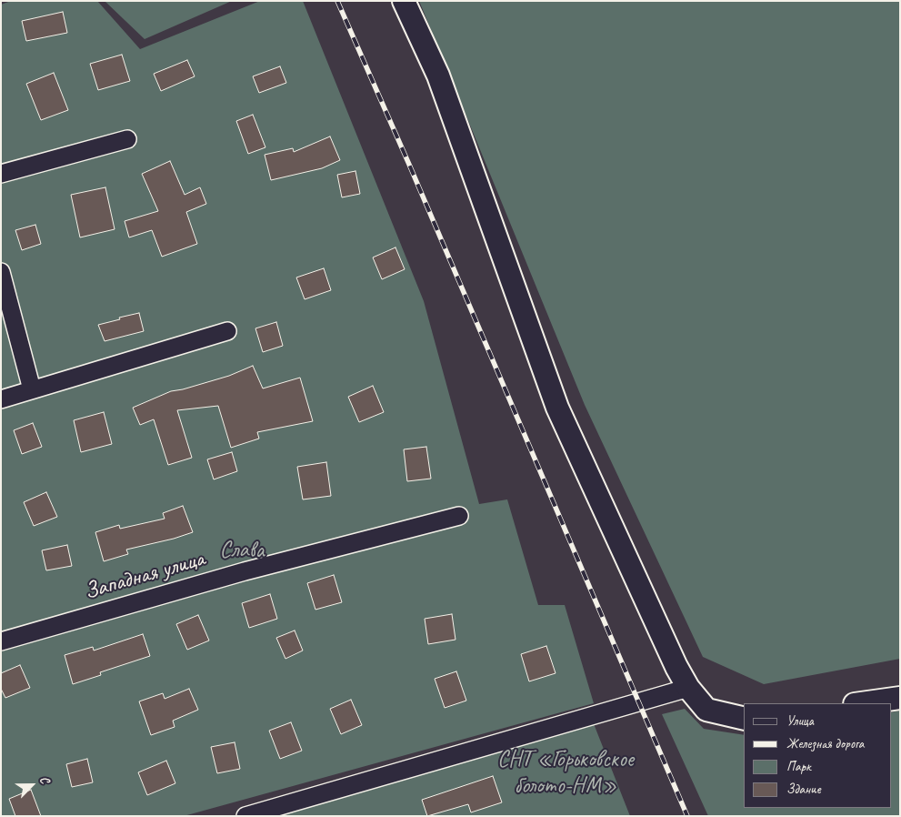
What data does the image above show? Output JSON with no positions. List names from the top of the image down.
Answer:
{
  "streets": {
    "street": ["Западная улица"]
  },
  "parks": ["Слава", "СНТ «Горьковское болото-НМ»"],
  "legend": [
    "Улица",
    "Железная дорога",
    "Парк",
    "Здание"
  ],
  "north": "top right"
}
